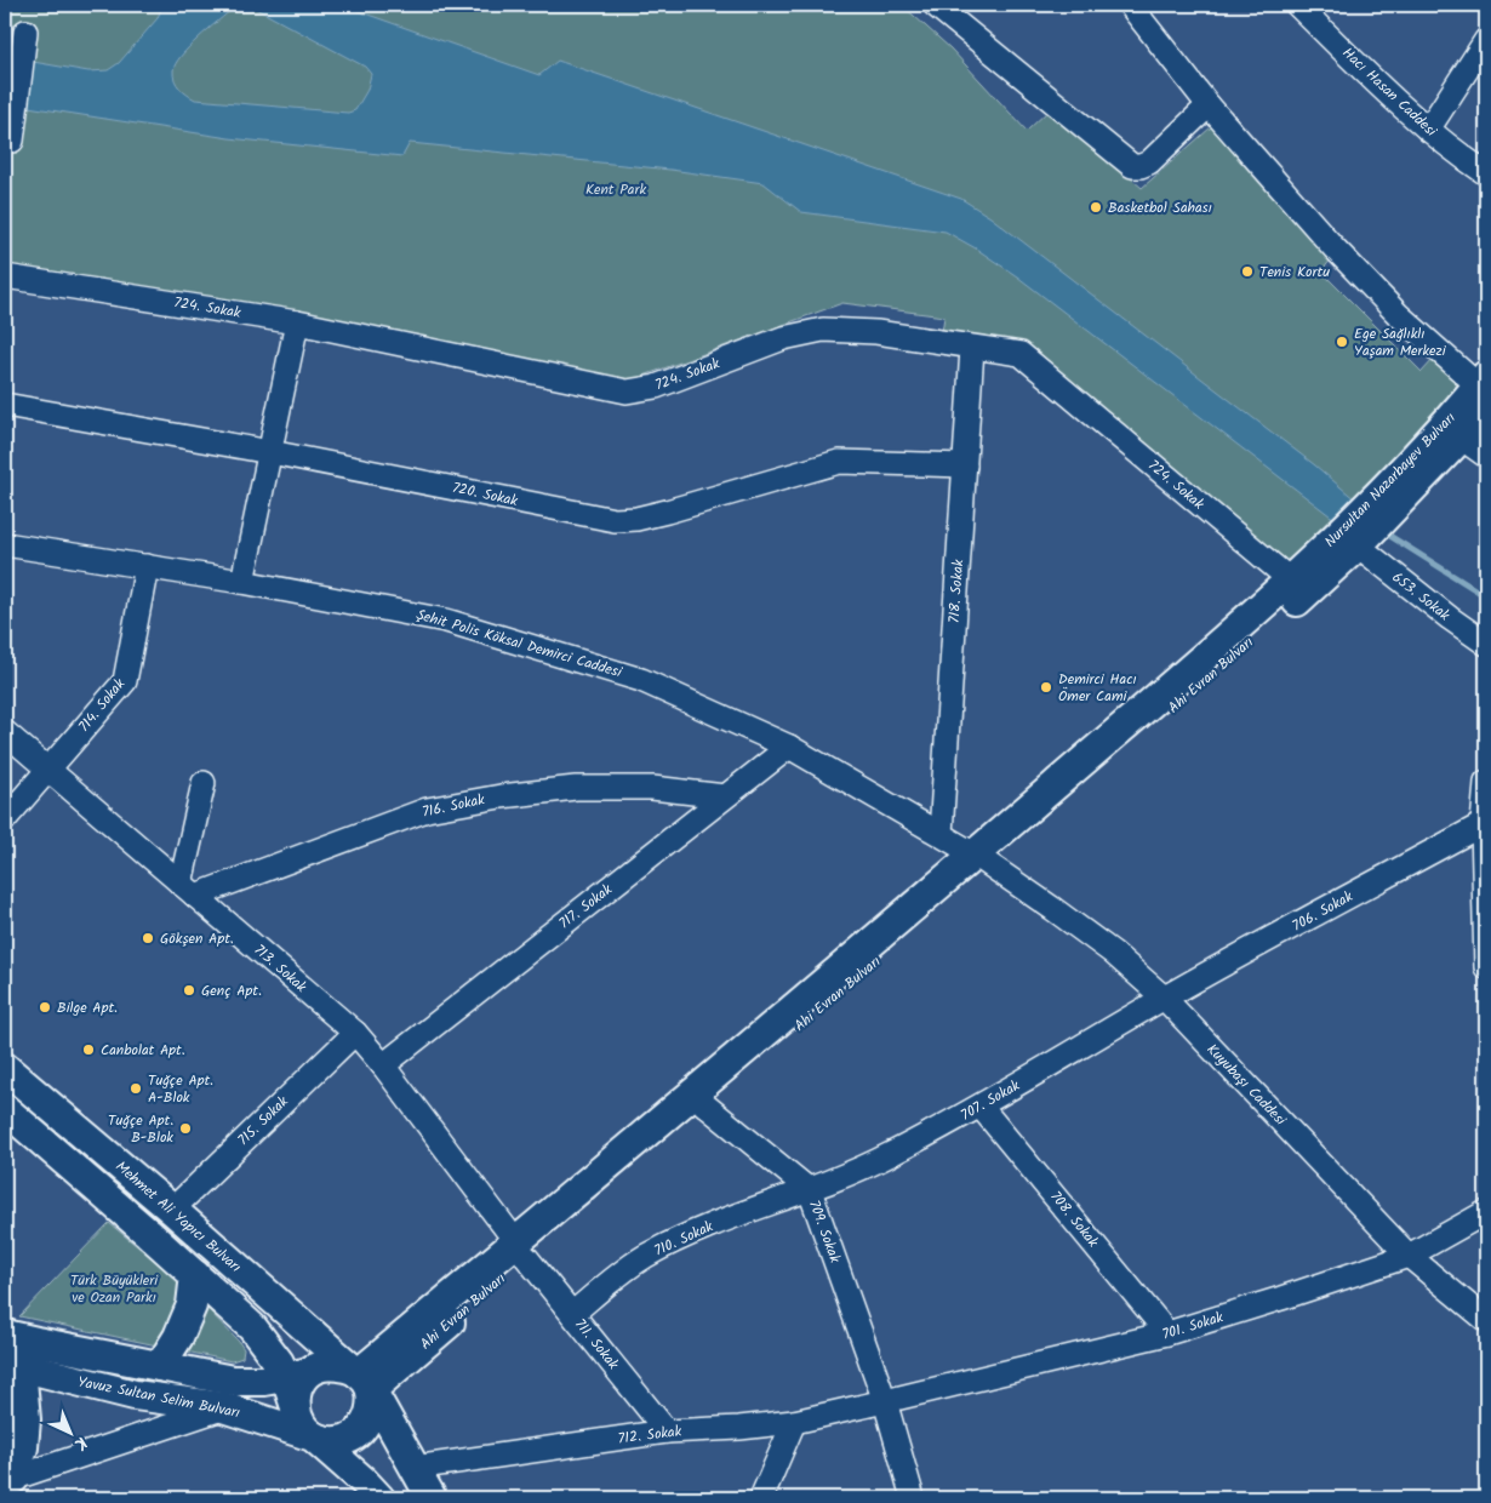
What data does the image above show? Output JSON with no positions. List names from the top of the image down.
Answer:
{
  "streets": {
    "main road": [
      "Nursultan Nazarbayev Bulvarı",
      "Ahi Evran Bulvarı",
      "Mehmet Ali Yapıcı Bulvarı",
      "Yavuz Sultan Selim Bulvarı"
    ],
    "street": [
      "Hacı Hasan Caddesi",
      "724. Sokak",
      "720. Sokak",
      "718. Sokak",
      "653. Sokak",
      "Şehit Polis Köksal Demirci Caddesi",
      "714. Sokak",
      "716. Sokak",
      "717. Sokak",
      "706. Sokak",
      "713. Sokak",
      "Kuyubaşı Caddesi",
      "707. Sokak",
      "715. Sokak",
      "708. Sokak",
      "709. Sokak",
      "710. Sokak",
      "701. Sokak",
      "711. Sokak",
      "712. Sokak"
    ]
  },
  "crossings": [
    ["724. Sokak", "Nursultan Nazarbayev Bulvarı"],
    ["724. Sokak", "718. Sokak"],
    ["724. Sokak", "Ahi Evran Bulvarı"],
    ["Nursultan Nazarbayev Bulvarı", "653. Sokak"],
    ["Nursultan Nazarbayev Bulvarı", "Ahi Evran Bulvarı"],
    ["720. Sokak", "718. Sokak"],
    ["718. Sokak", "Şehit Polis Köksal Demirci Caddesi"],
    ["Şehit Polis Köksal Demirci Caddesi", "Ahi Evran Bulvarı"],
    ["Şehit Polis Köksal Demirci Caddesi", "714. Sokak"],
    ["Şehit Polis Köksal Demirci Caddesi", "717. Sokak"],
    ["Şehit Polis Köksal Demirci Caddesi", "Kuyubaşı Caddesi"],
    ["Ahi Evran Bulvarı", "713. Sokak"],
    ["Ahi Evran Bulvarı", "Kuyubaşı Caddesi"],
    ["Ahi Evran Bulvarı", "Mehmet Ali Yapıcı Bulvarı"],
    ["Ahi Evran Bulvarı", "709. Sokak"],
    ["Ahi Evran Bulvarı", "711. Sokak"],
    ["Ahi Evran Bulvarı", "Yavuz Sultan Selim Bulvarı"],
    ["714. Sokak", "713. Sokak"],
    ["716. Sokak", "717. Sokak"],
    ["716. Sokak", "713. Sokak"],
    ["717. Sokak", "713. Sokak"],
    ["706. Sokak", "Kuyubaşı Caddesi"],
    ["706. Sokak", "707. Sokak"],
    ["713. Sokak", "715. Sokak"],
    ["713. Sokak", "711. Sokak"],
    ["Kuyubaşı Caddesi", "707. Sokak"],
    ["Kuyubaşı Caddesi", "701. Sokak"],
    ["707. Sokak", "708. Sokak"],
    ["707. Sokak", "709. Sokak"],
    ["707. Sokak", "710. Sokak"],
    ["715. Sokak", "Mehmet Ali Yapıcı Bulvarı"],
    ["Mehmet Ali Yapıcı Bulvarı", "Yavuz Sultan Selim Bulvarı"],
    ["Mehmet Ali Yapıcı Bulvarı", "712. Sokak"],
    ["708. Sokak", "701. Sokak"],
    ["709. Sokak", "710. Sokak"],
    ["709. Sokak", "701. Sokak"],
    ["709. Sokak", "712. Sokak"],
    ["710. Sokak", "711. Sokak"],
    ["701. Sokak", "712. Sokak"],
    ["711. Sokak", "712. Sokak"]
  ],
  "parks": ["Kent Park", "Türk Büyükleri ve Ozan Parkı"],
  "places": [
    "Basketbol Sahası",
    "Tenis Kortu",
    "Ege Sağlıklı Yaşam Merkezi",
    "Demirci Hacı Ömer Cami",
    "Gökşen Apt.",
    "Genç Apt.",
    "Bilge Apt.",
    "Canbolat Apt.",
    "Tuğçe Apt. A-Blok",
    "Tuğçe Apt. B-Blok"
  ],
  "north": "bottom right"
}
